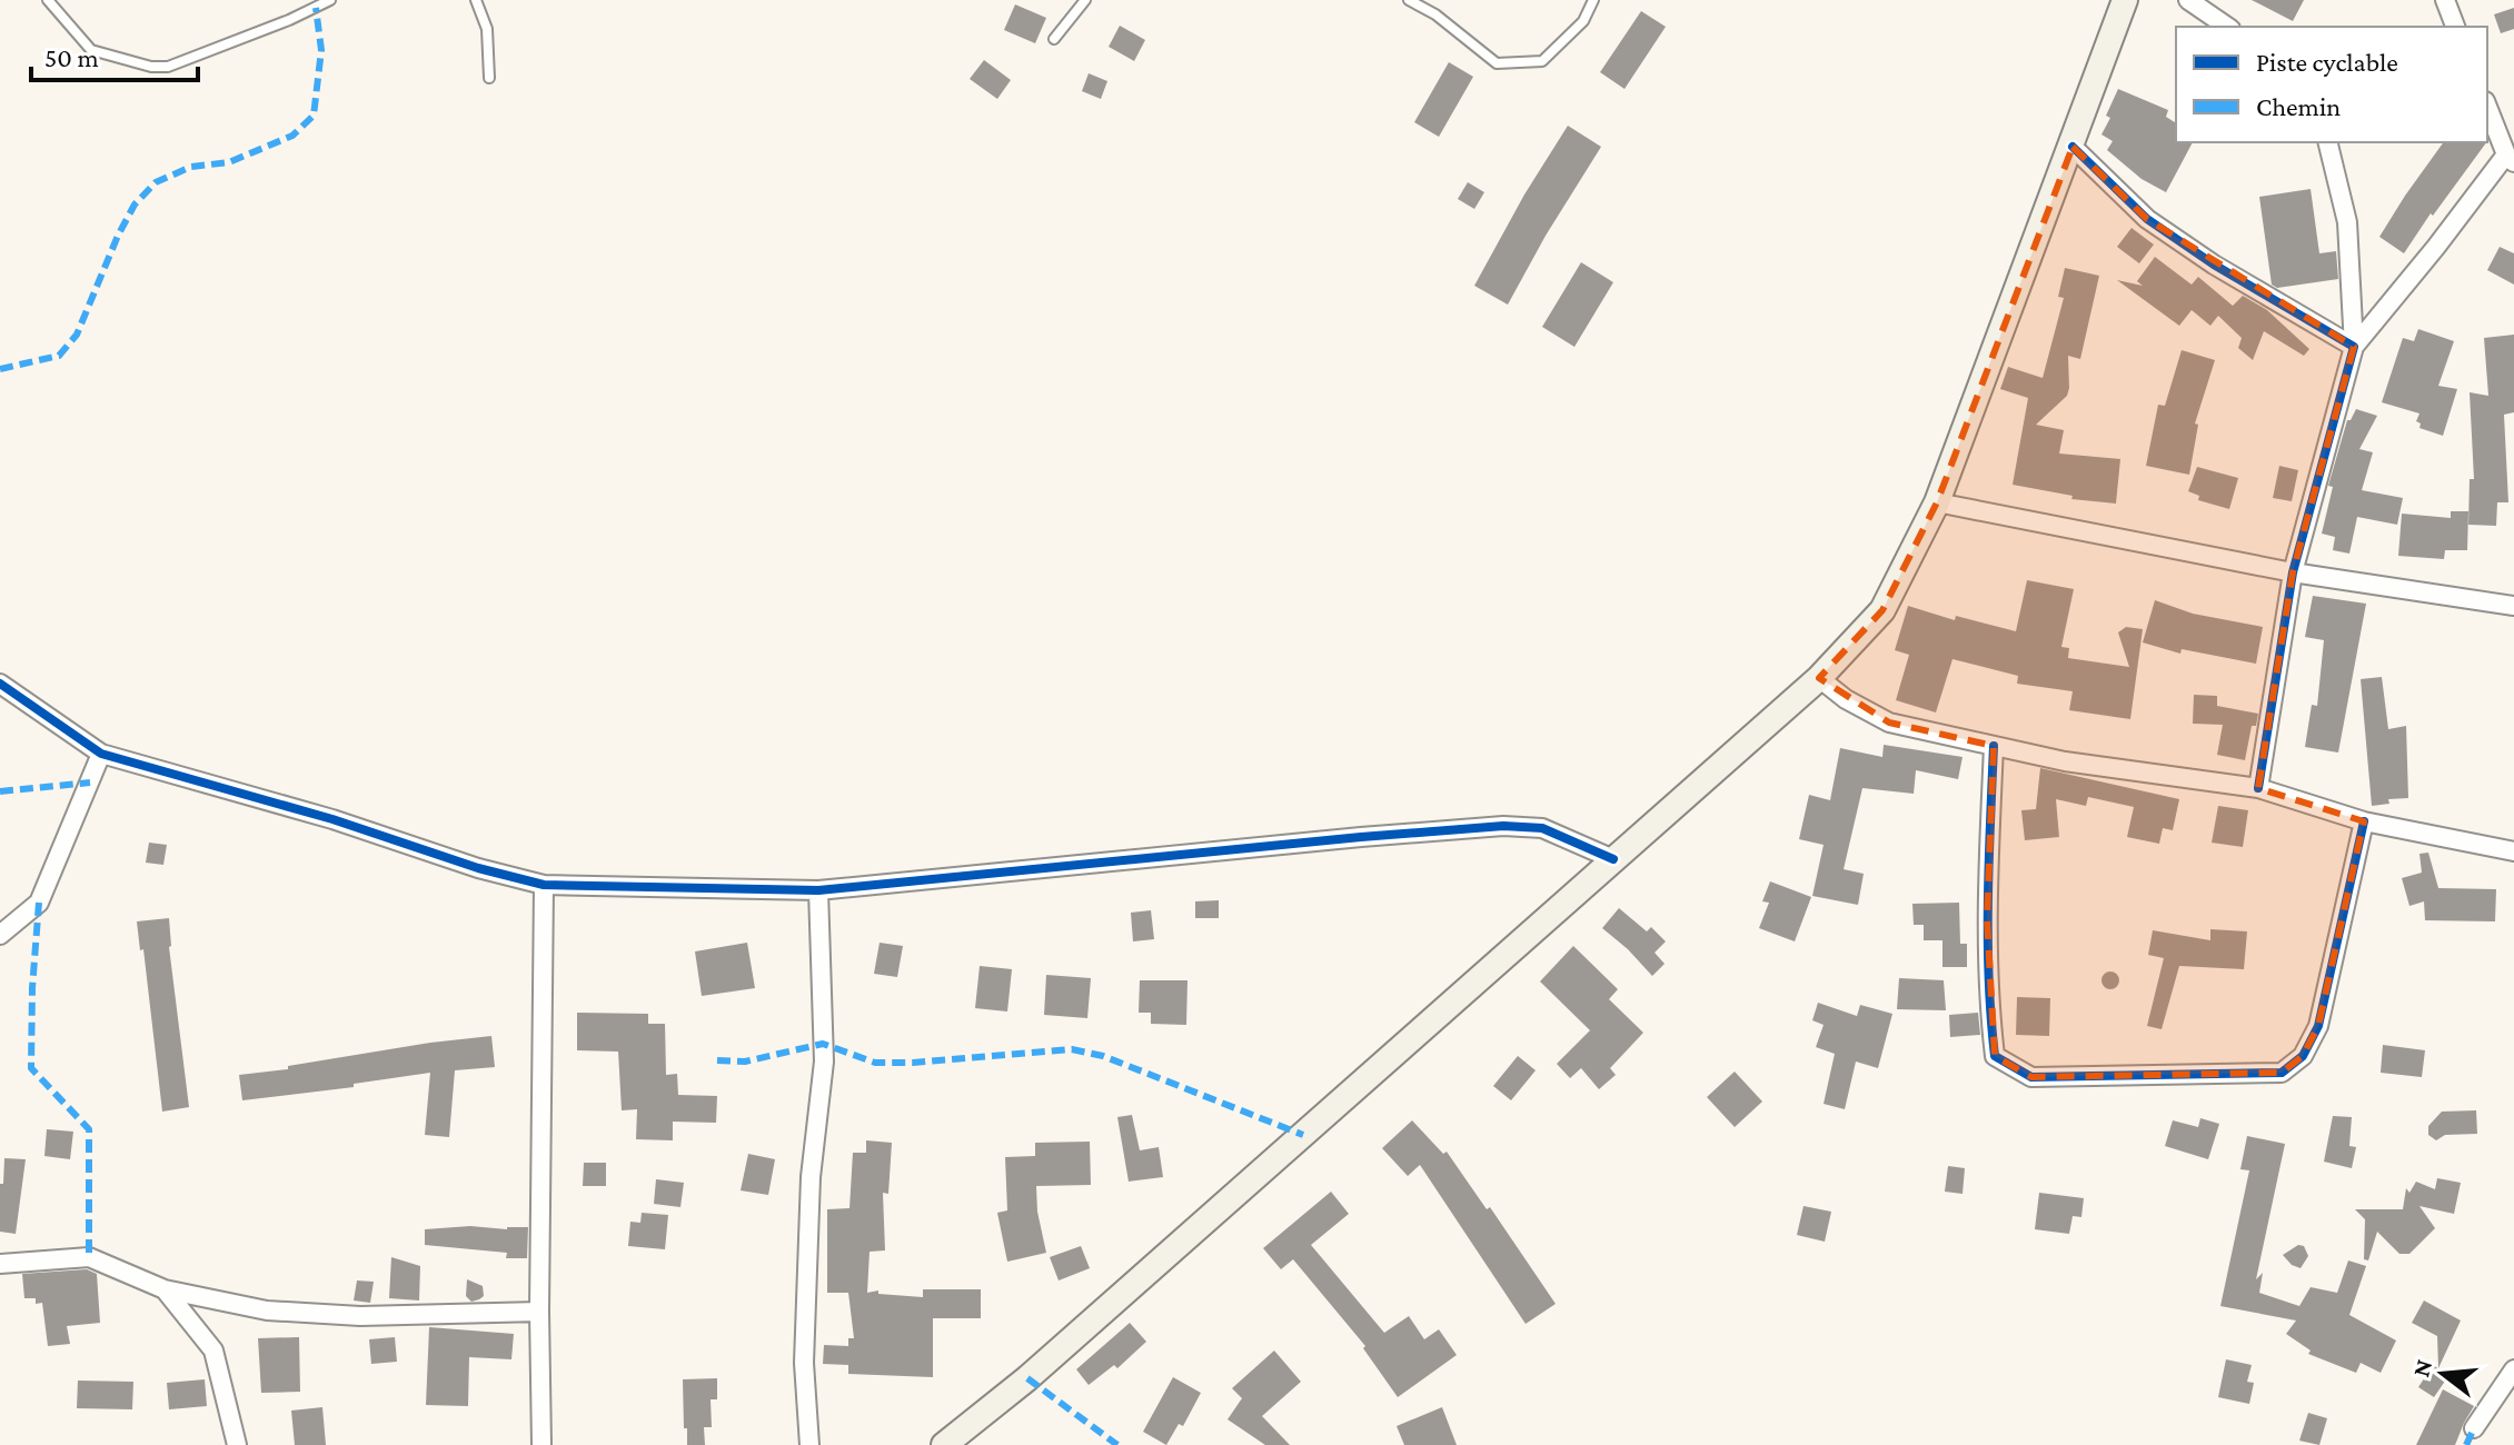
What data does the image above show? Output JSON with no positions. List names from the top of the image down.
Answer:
{
  "legend": ["Piste cyclable", "Chemin"],
  "scale_bar": "50 m",
  "north": "left"
}
